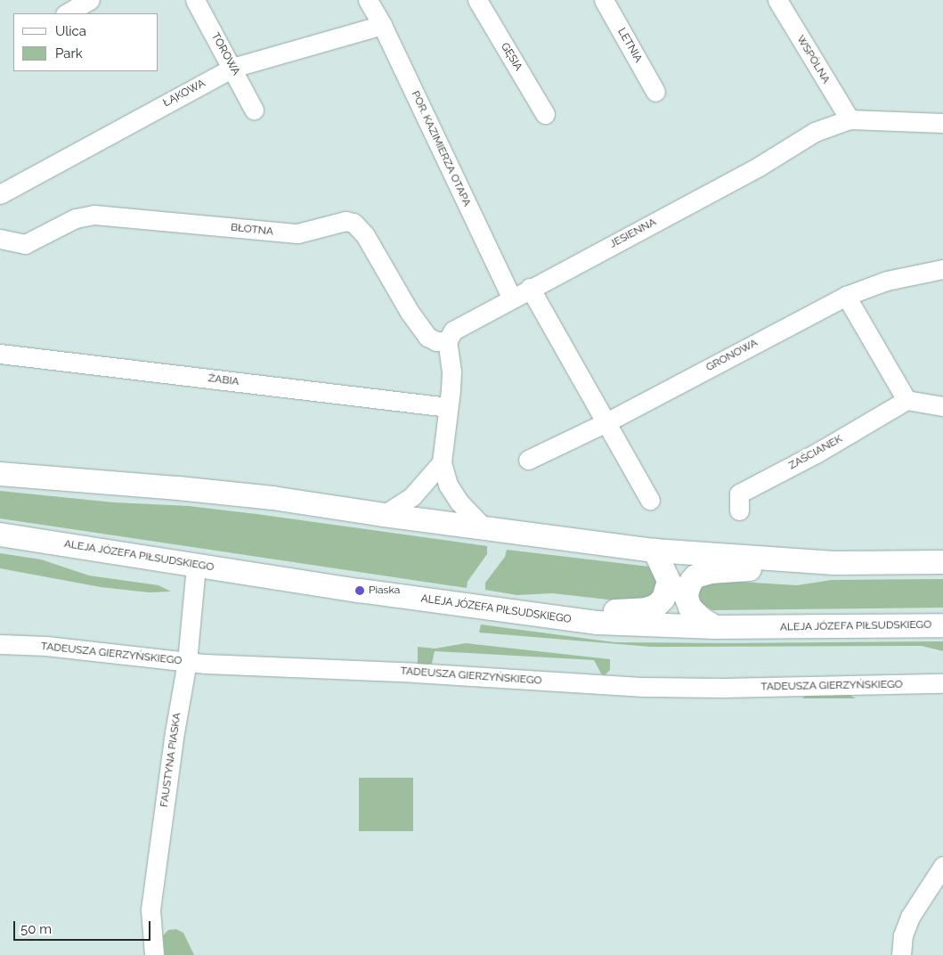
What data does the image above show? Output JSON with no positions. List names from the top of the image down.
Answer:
{
  "streets": {
    "main road": ["ALEJA JÓZEFA PIŁSUDSKIEGO"],
    "street": [
      "LETNIA",
      "TOROWA",
      "GĘSIA",
      "WSPÓLNA",
      "ŁĄKOWA",
      "POR. KAZIMIERZA OTAPA",
      "BŁOTNA",
      "JESIENNA",
      "GRONOWA",
      "ŻABIA",
      "ZAŚCIANEK",
      "TADEUSZA GIERZYŃSKIEGO",
      "FAUSTYNA PIASKA"
    ]
  },
  "crossings": [
    ["TOROWA", "ŁĄKOWA"],
    ["WSPÓLNA", "JESIENNA"],
    ["ŁĄKOWA", "POR. KAZIMIERZA OTAPA"],
    ["POR. KAZIMIERZA OTAPA", "JESIENNA"],
    ["BŁOTNA", "JESIENNA"],
    ["ALEJA JÓZEFA PIŁSUDSKIEGO", "FAUSTYNA PIASKA"],
    ["TADEUSZA GIERZYŃSKIEGO", "FAUSTYNA PIASKA"]
  ],
  "places": ["Piaska"],
  "legend": ["Ulica", "Park"],
  "scale_bar": "50 m"
}
